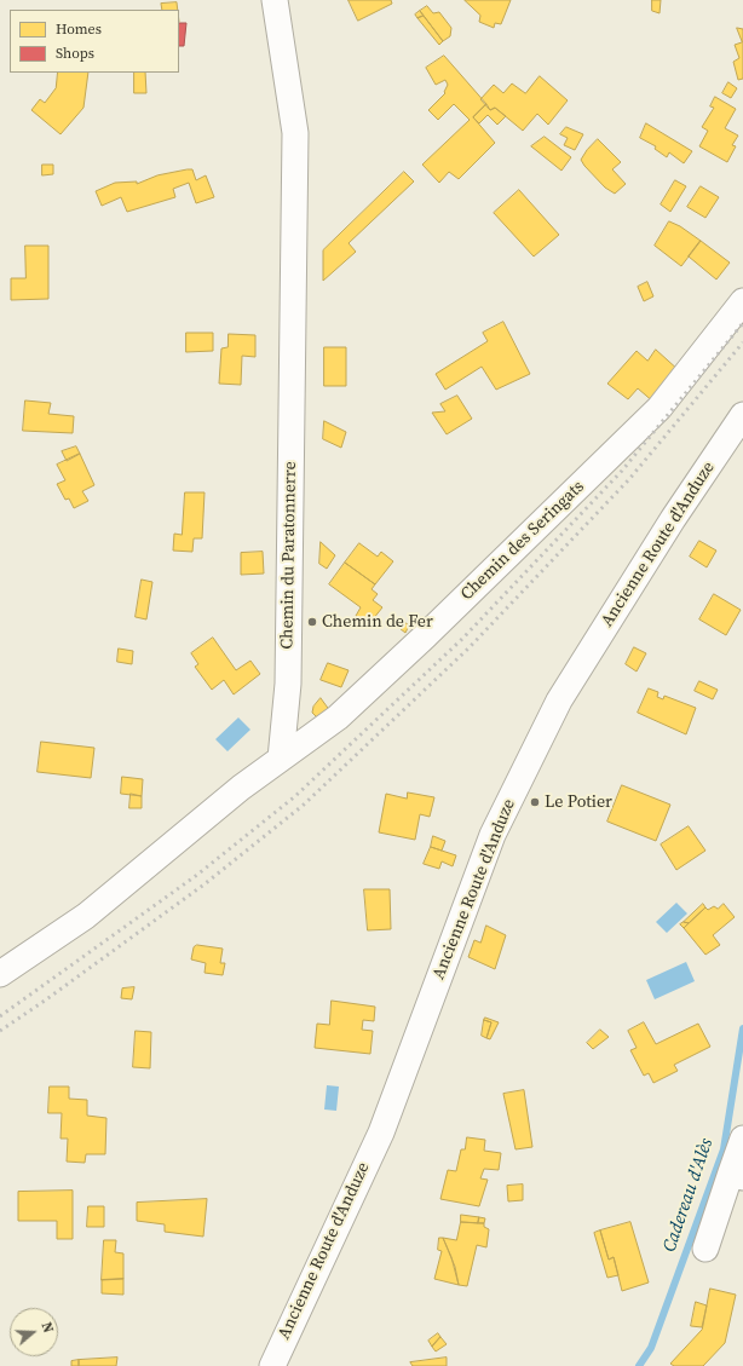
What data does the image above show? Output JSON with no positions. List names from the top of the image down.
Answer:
{
  "streets": {
    "street": ["Chemin des Seringats", "Ancienne Route d'Anduze", "Chemin du Paratonnerre"]
  },
  "crossings": [
    ["Chemin des Seringats", "Chemin du Paratonnerre"]
  ],
  "water": ["Cadereau d'Alès"],
  "places": ["Chemin de Fer", "Le Potier"],
  "legend": ["Homes", "Shops"],
  "north": "right"
}
